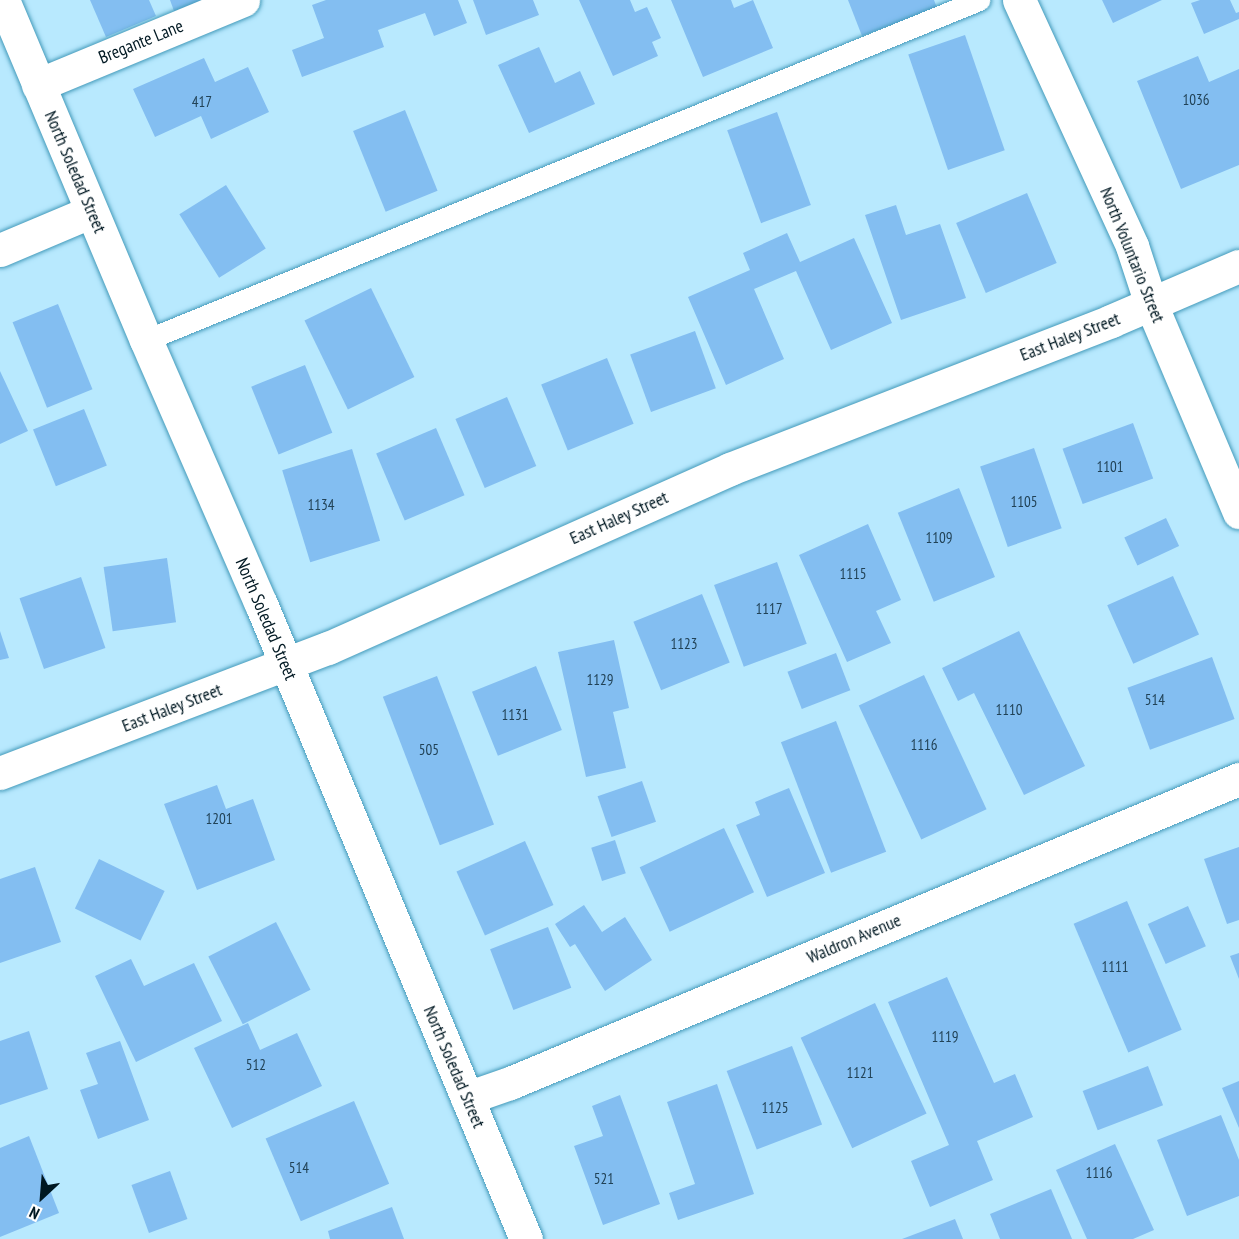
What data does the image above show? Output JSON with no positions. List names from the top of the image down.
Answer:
{
  "streets": {
    "street": [
      "Bregante Lane",
      "North Soledad Street",
      "North Voluntario Street",
      "East Haley Street",
      "Waldron Avenue"
    ]
  },
  "crossings": [
    ["Bregante Lane", "North Soledad Street"],
    ["North Soledad Street", "East Haley Street"],
    ["North Soledad Street", "Waldron Avenue"],
    ["North Voluntario Street", "East Haley Street"]
  ],
  "house_numbers": [
    "1036",
    "417",
    "1101",
    "1105",
    "1134",
    "1109",
    "1115",
    "1117",
    "1123",
    "1129",
    "514",
    "1110",
    "1131",
    "1116",
    "505",
    "1201",
    "1111",
    "1119",
    "512",
    "1121",
    "1125",
    "514",
    "1116",
    "521"
  ],
  "north": "bottom left"
}
